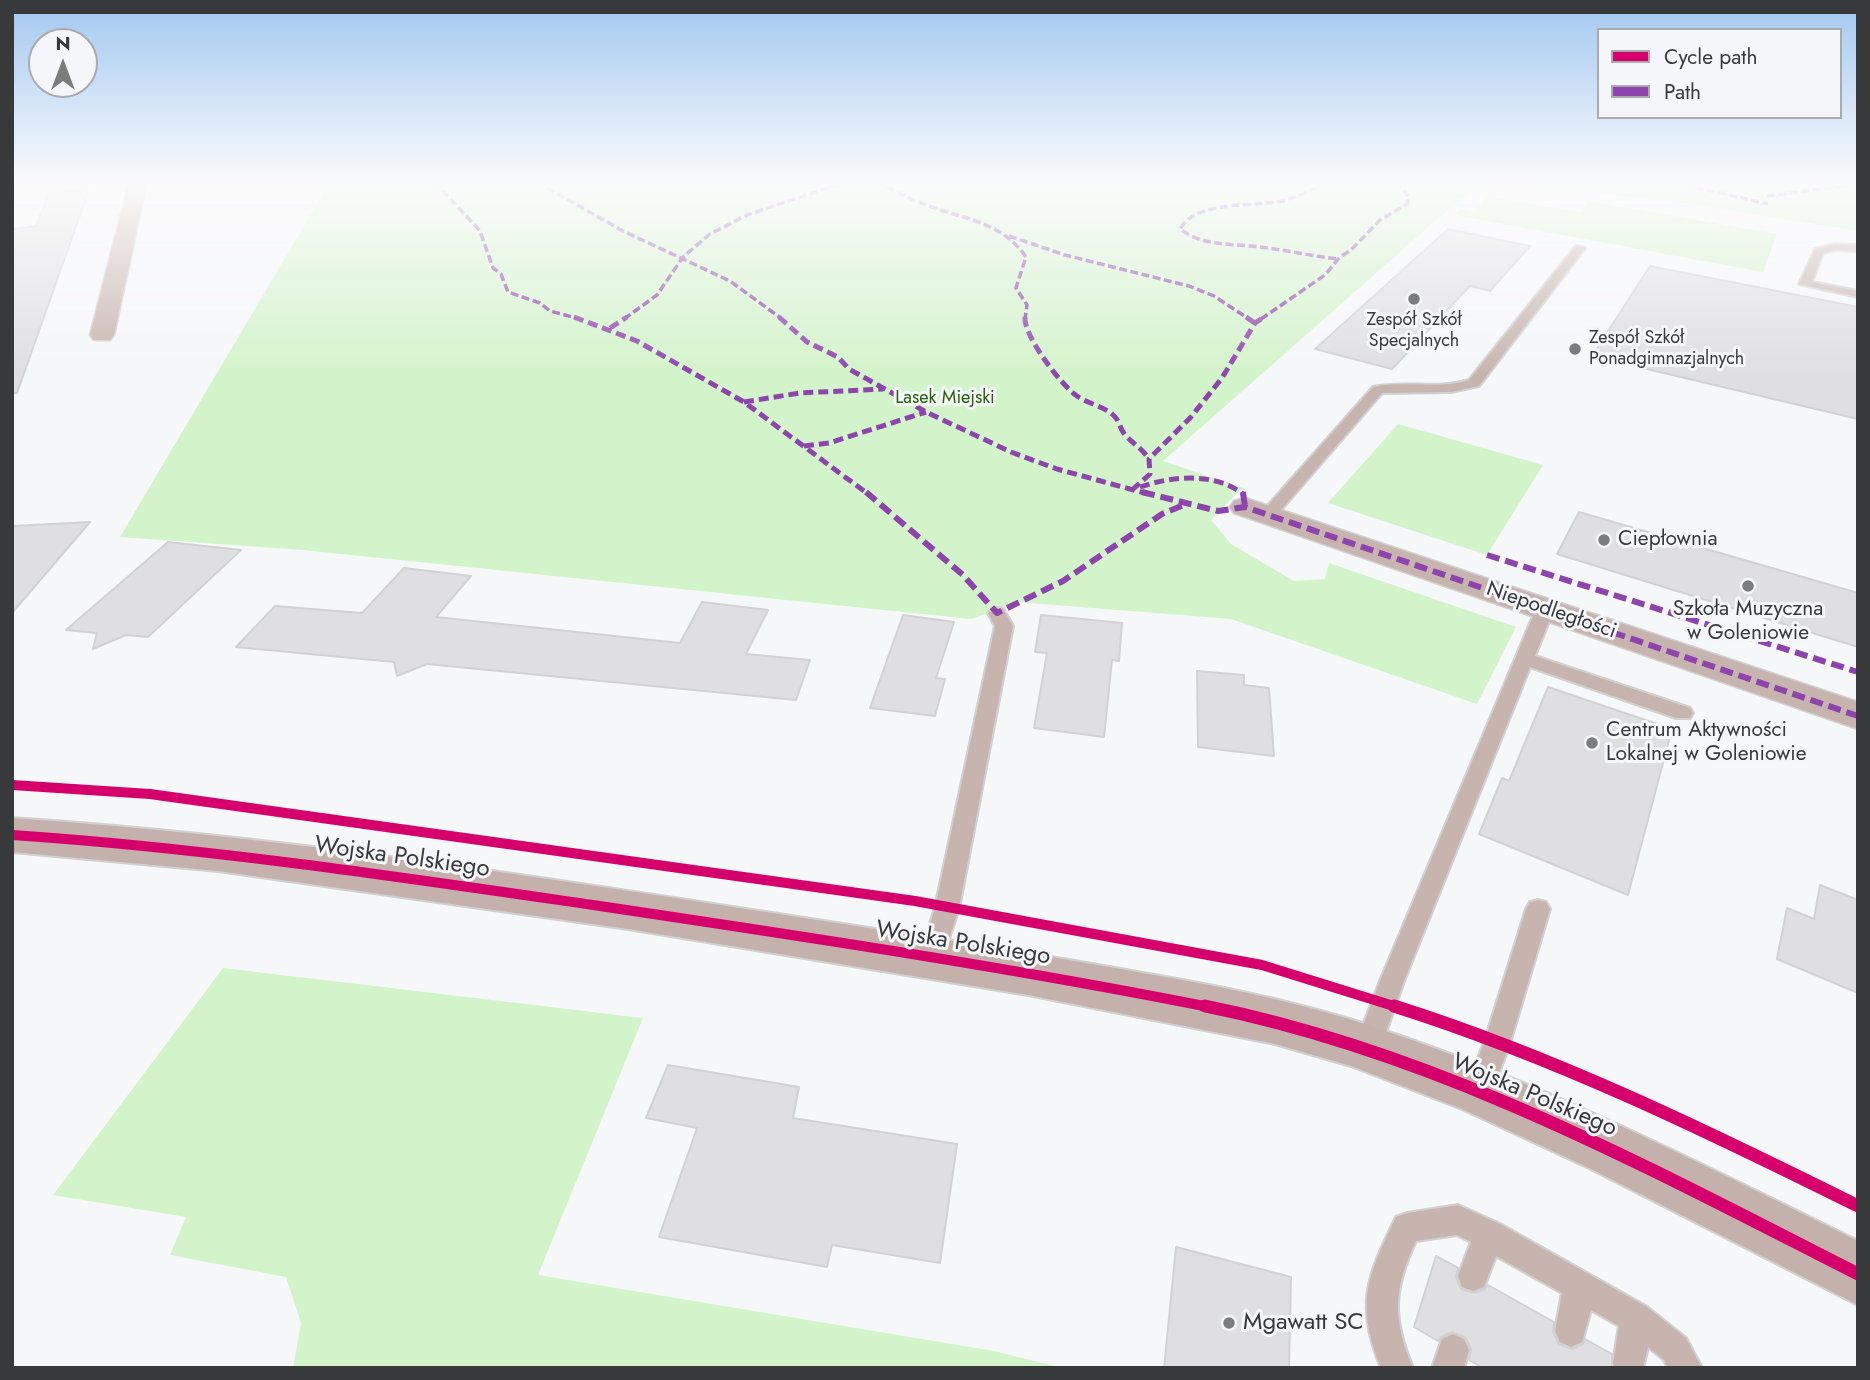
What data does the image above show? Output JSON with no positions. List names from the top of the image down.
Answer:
{
  "streets": {
    "street": ["Niepodległości", "Wojska Polskiego"]
  },
  "parks": ["Lasek Miejski"],
  "places": [
    "Zespół Szkół Specjalnych",
    "Zespół Szkół Ponadgimnazjalnych",
    "Ciepłownia",
    "Szkoła Muzyczna w Goleniowie",
    "Centrum Aktywności Lokalnej w Goleniowie",
    "Mgawatt SC"
  ],
  "legend": ["Cycle path", "Path"],
  "north": "top"
}
